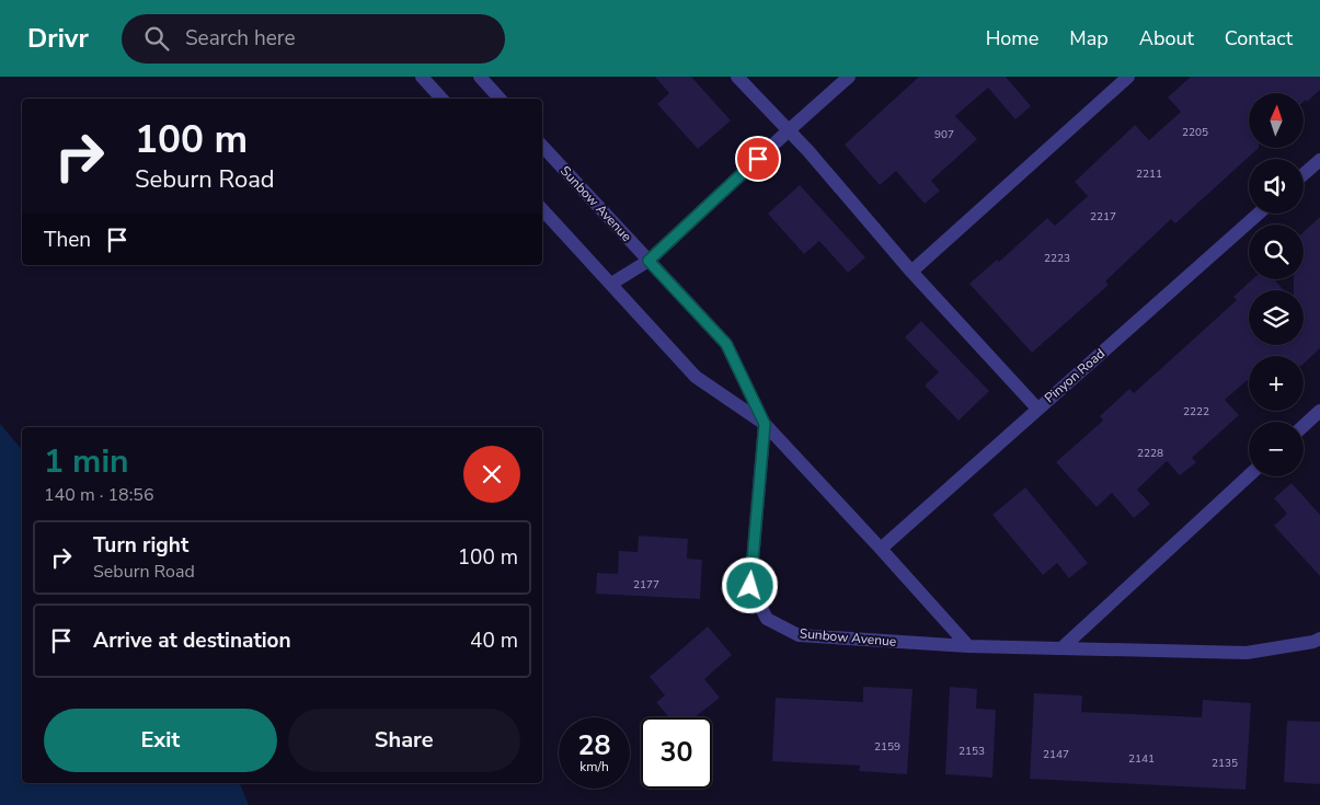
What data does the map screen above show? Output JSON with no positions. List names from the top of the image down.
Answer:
{
  "streets": {
    "street": ["Sunbow Avenue", "Pinyon Road"]
  },
  "crossings": [
    ["Sunbow Avenue", "Pinyon Road"]
  ],
  "house_numbers": [
    "2205",
    "907",
    "2211",
    "2217",
    "2223",
    "2222",
    "2228",
    "2177",
    "2159",
    "2153",
    "2147",
    "2141",
    "2135"
  ],
  "north": "top",
  "page": {
    "header": "Drivr",
    "search": "Search here",
    "nav": [
      "Home",
      "Map",
      "About",
      "Contact"
    ],
    "map_buttons": ["+", "−"],
    "turn": ["100 m", "Seburn Road"],
    "then": "Then",
    "heading": ["1 min", "140 m · 18:56"],
    "list": [
      {
        "name": "Turn right",
        "note": "Seburn Road",
        "value": "100 m"
      },
      {
        "name": "Arrive at destination",
        "value": "40 m"
      }
    ],
    "buttons": ["Exit", "Share"],
    "speed": "28 km/h",
    "limit": "30"
  }
}
